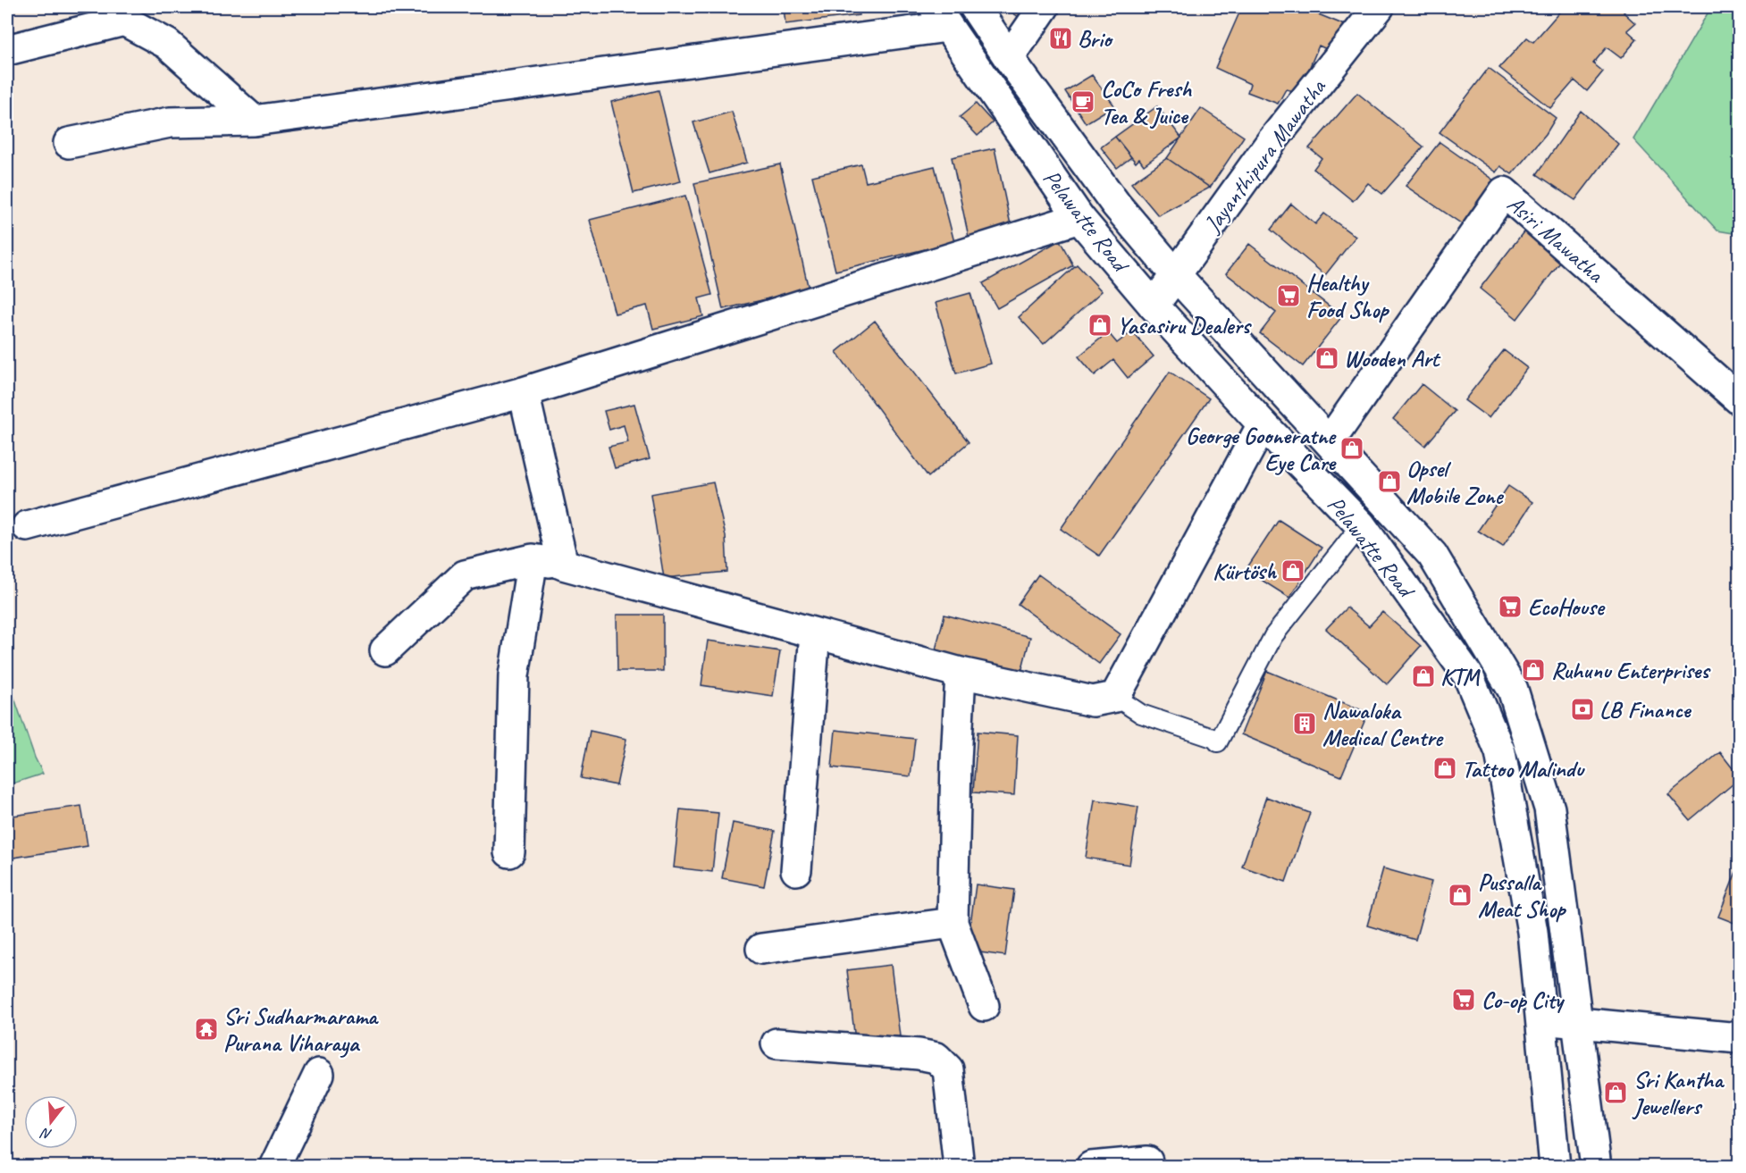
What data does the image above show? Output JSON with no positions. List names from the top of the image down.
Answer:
{
  "streets": {
    "street": ["Jayanthipura Mawatha", "Pelawatte Road", "Asiri Mawatha"]
  },
  "crossings": [
    ["Jayanthipura Mawatha", "Pelawatte Road"],
    ["Pelawatte Road", "Asiri Mawatha"]
  ],
  "places": {
    "restaurant": ["Brio"],
    "cafe": ["CoCo Fresh Tea & Juice"],
    "supermarket": ["Healthy Food Shop", "EcoHouse", "Co-op City"],
    "shop": [
      "Yasasiru Dealers",
      "Wooden Art",
      "George Gooneratne Eye Care",
      "Opsel Mobile Zone",
      "Kürtösh",
      "Ruhunu Enterprises",
      "KTM",
      "Tattoo Malindu",
      "Pussalla Meat Shop",
      "Sri Kantha Jewellers"
    ],
    "bank": ["LB Finance"],
    "building": ["Nawaloka Medical Centre"],
    "temple": ["Sri Sudharmarama Purana Viharaya"]
  },
  "north": "bottom"
}
